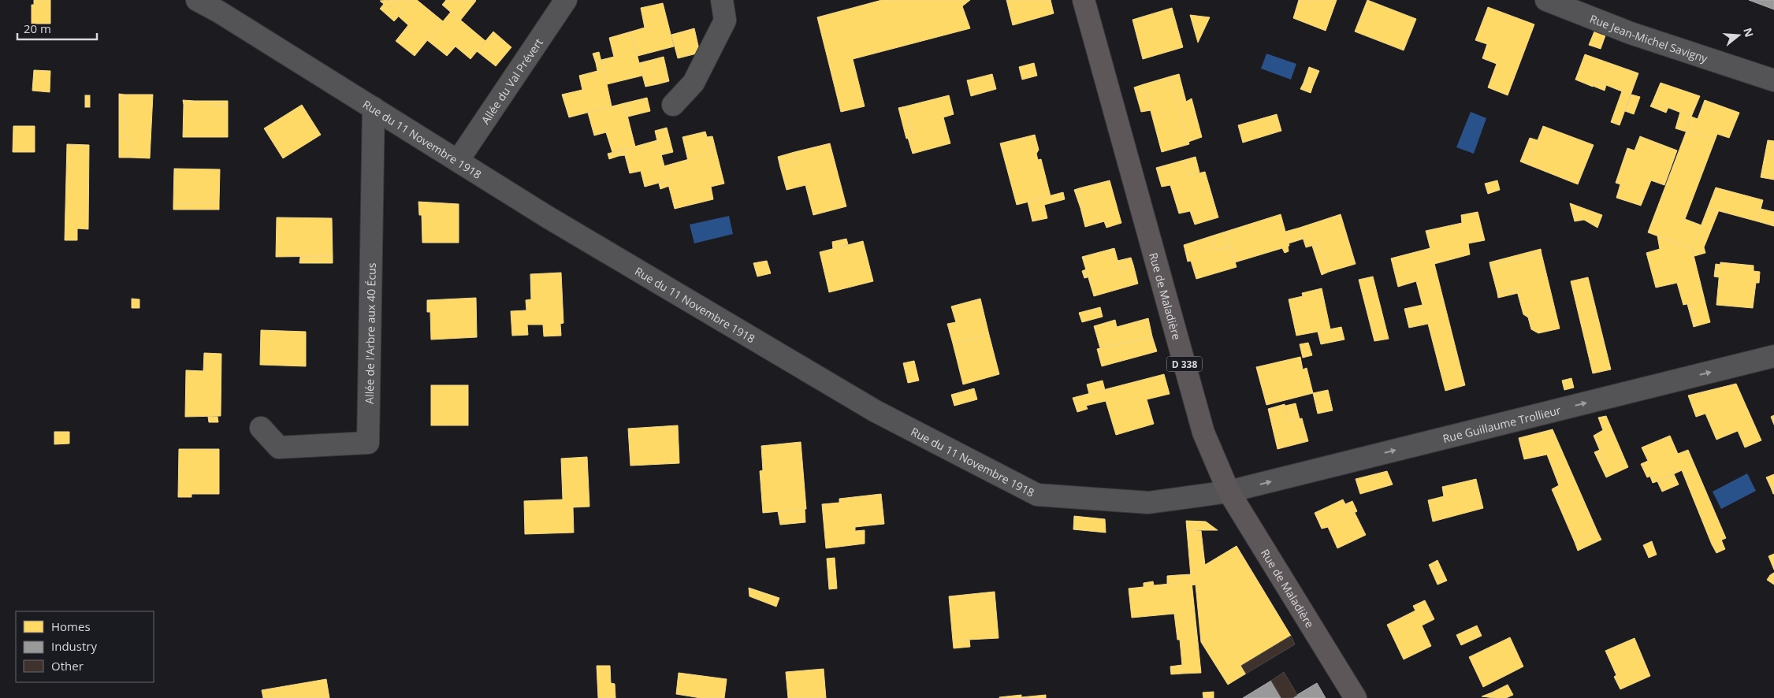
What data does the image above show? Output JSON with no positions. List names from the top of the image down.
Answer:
{
  "streets": {
    "main road": ["Rue de Maladière", "D 338"],
    "street": [
      "Rue Jean-Michel Savigny",
      "Allée du Val Prévert",
      "Rue du 11 Novembre 1918",
      "Allée de l'Arbre aux 40 Écus",
      "Rue Guillaume Trollieur"
    ]
  },
  "crossings": [
    ["Allée du Val Prévert", "Rue du 11 Novembre 1918"],
    ["Rue du 11 Novembre 1918", "Rue de Maladière"],
    ["Rue du 11 Novembre 1918", "Allée de l'Arbre aux 40 Écus"],
    ["Rue du 11 Novembre 1918", "Rue Guillaume Trollieur"],
    ["Rue de Maladière", "Rue Guillaume Trollieur"]
  ],
  "one_way": ["Rue Guillaume Trollieur"],
  "legend": ["Homes", "Industry", "Other"],
  "scale_bar": "20 m",
  "north": "right"
}
